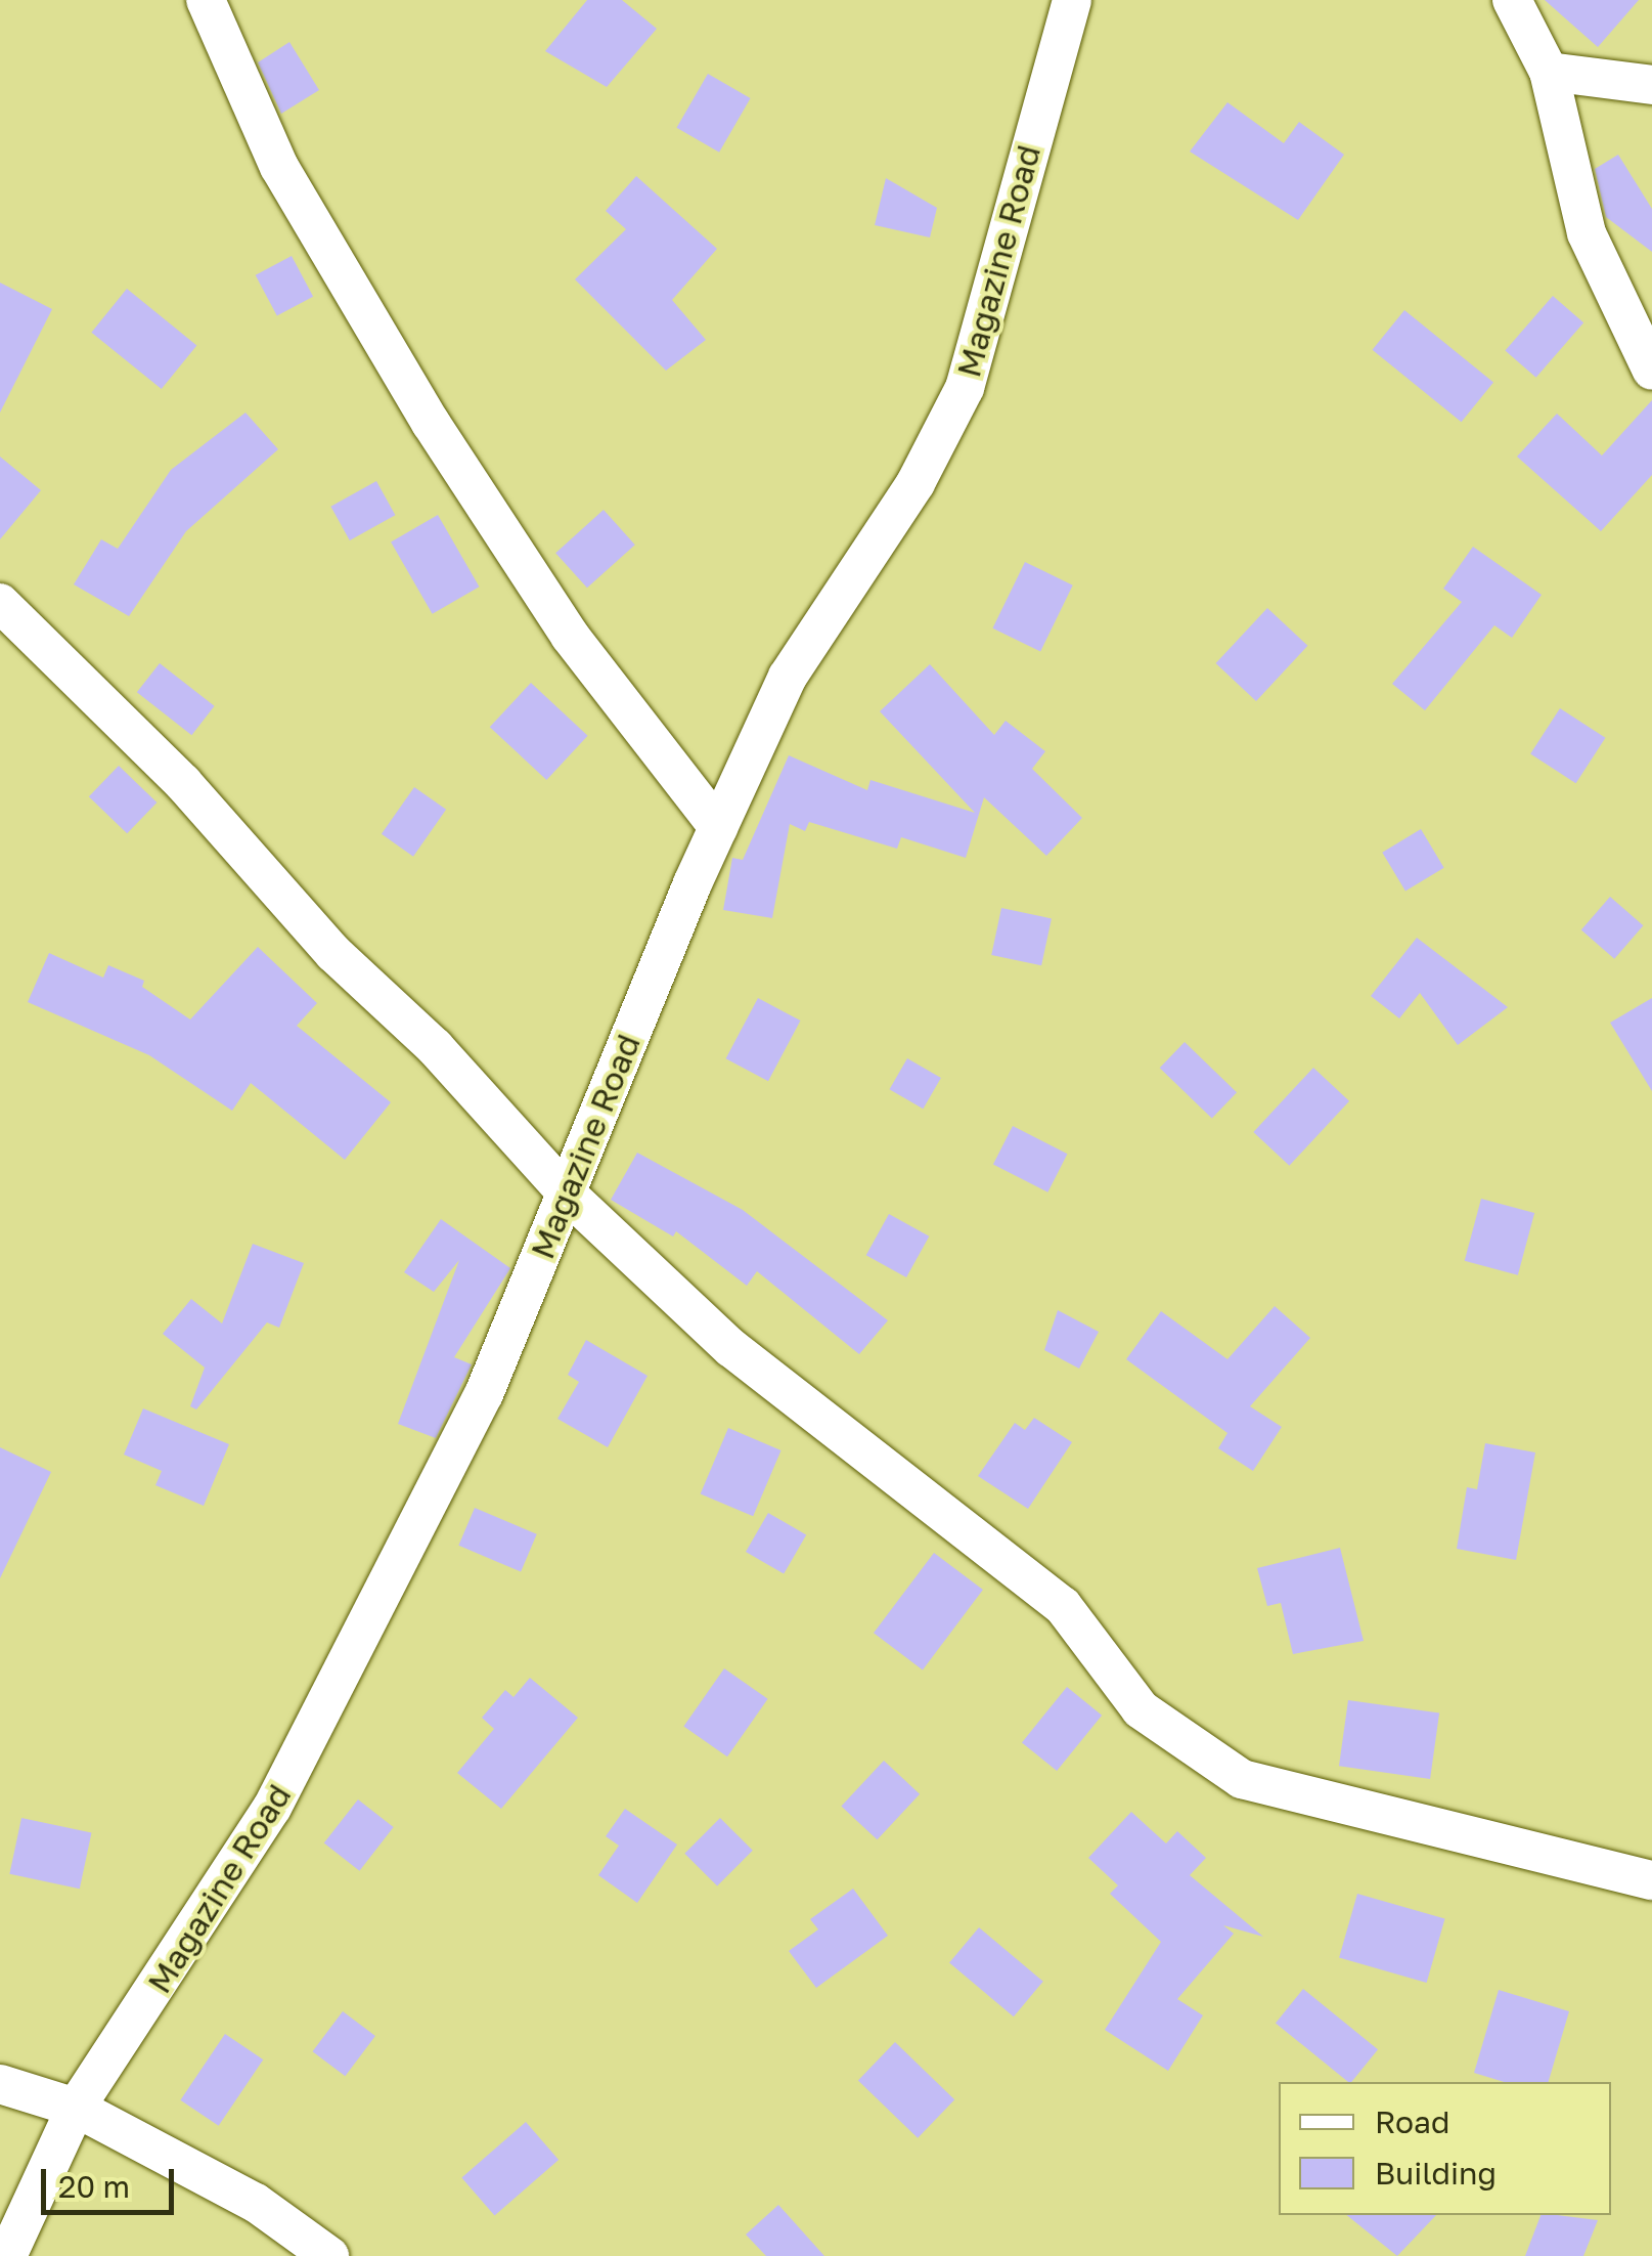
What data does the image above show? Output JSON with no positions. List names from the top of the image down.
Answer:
{
  "streets": {
    "street": ["Magazine Road"]
  },
  "legend": ["Road", "Building"],
  "scale_bar": "20 m"
}
